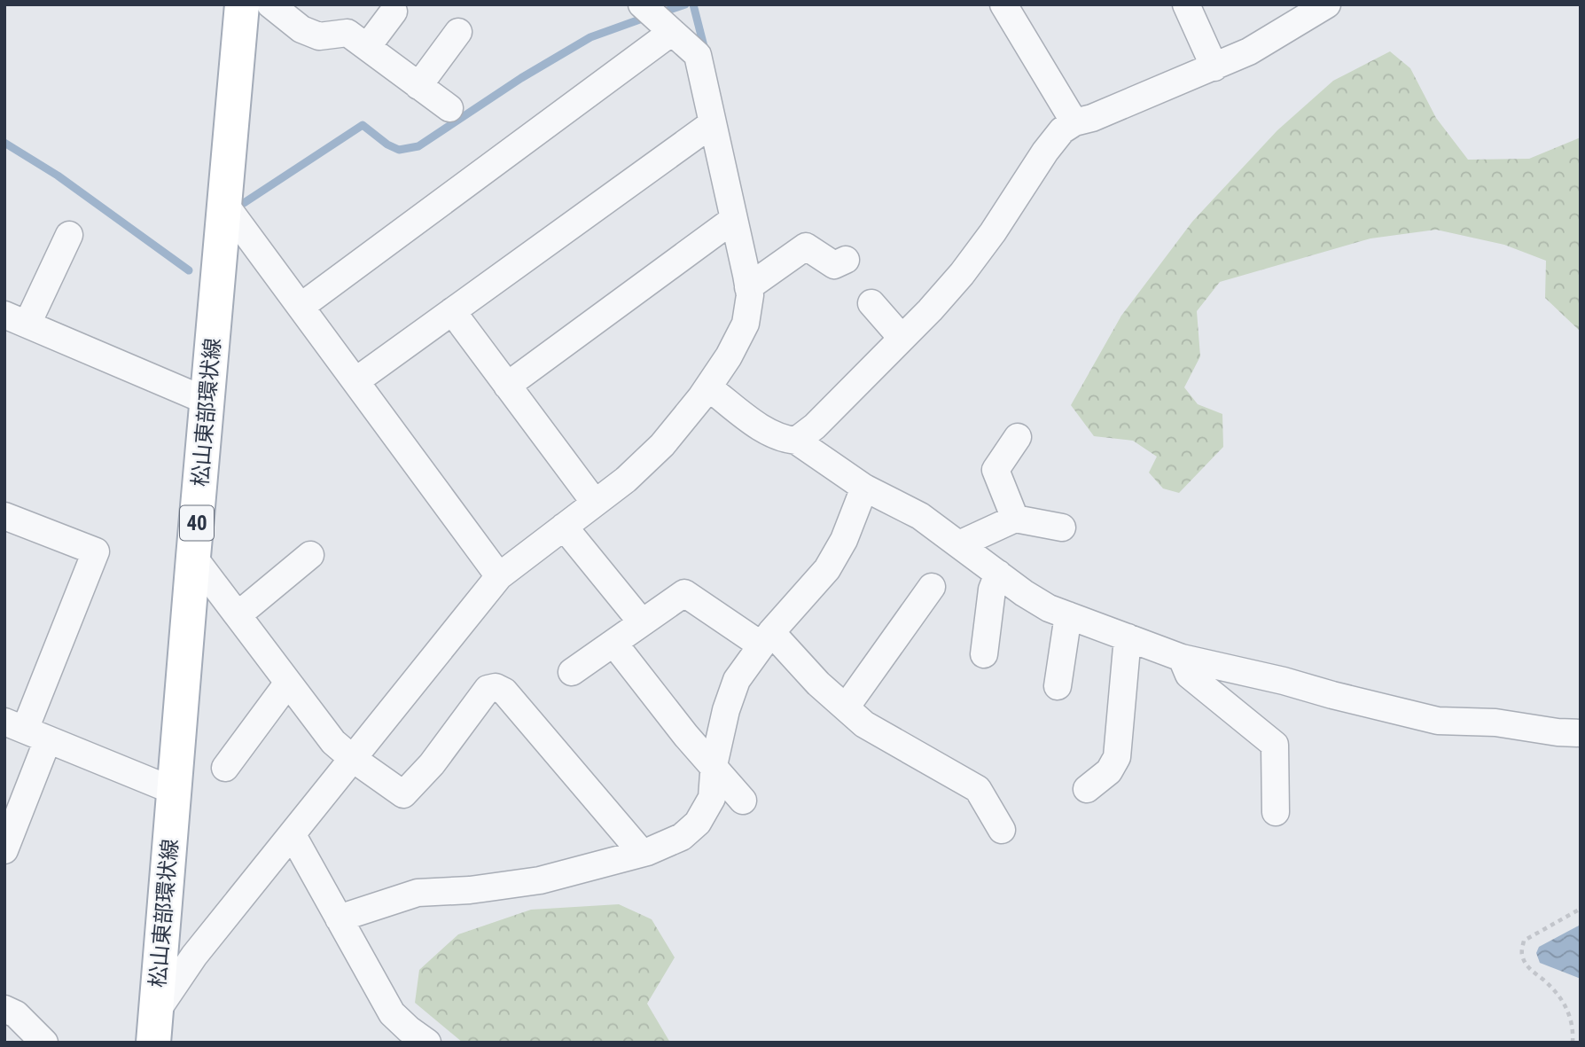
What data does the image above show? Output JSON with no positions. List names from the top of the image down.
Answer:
{
  "streets": {
    "main road": ["松山東部環状線", "40"]
  }
}
